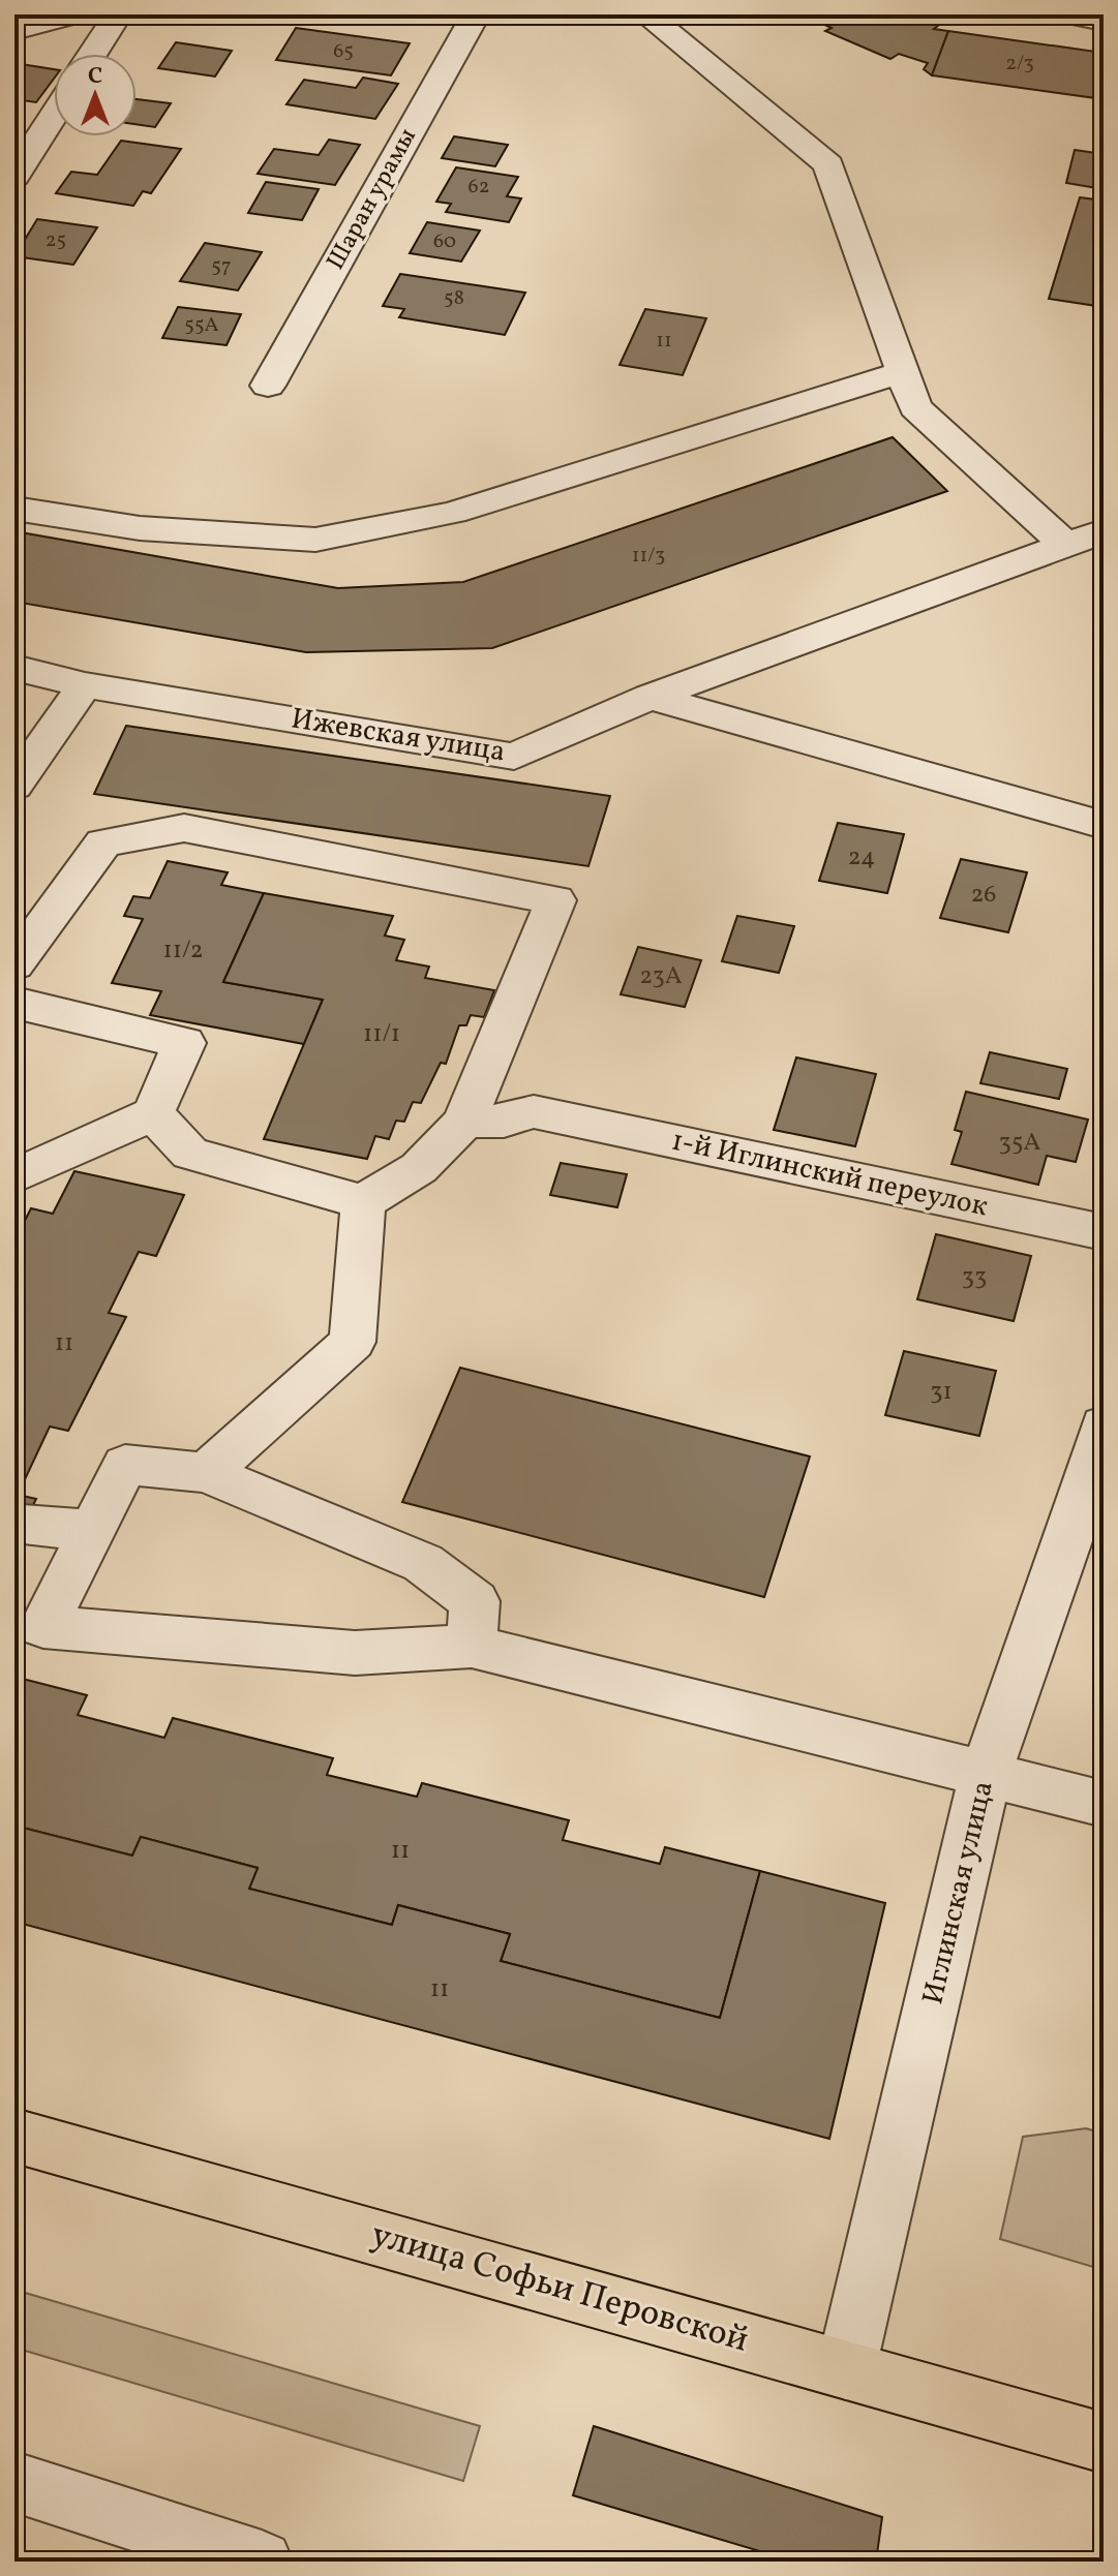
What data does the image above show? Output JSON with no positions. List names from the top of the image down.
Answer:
{
  "streets": {
    "main road": ["улица Софьи Перовской"],
    "street": [
      "Шаран урамы",
      "Ижевская улица",
      "1-й Иглинский переулок",
      "Иглинская улица"
    ]
  },
  "crossings": [
    ["Иглинская улица", "улица Софьи Перовской"]
  ],
  "house_numbers": [
    "65",
    "2/3",
    "62",
    "25",
    "60",
    "57",
    "58",
    "55А",
    "11",
    "11/3",
    "24",
    "26",
    "11/2",
    "23А",
    "11/1",
    "35А",
    "33",
    "11",
    "31",
    "11",
    "11"
  ],
  "north": "top"
}
